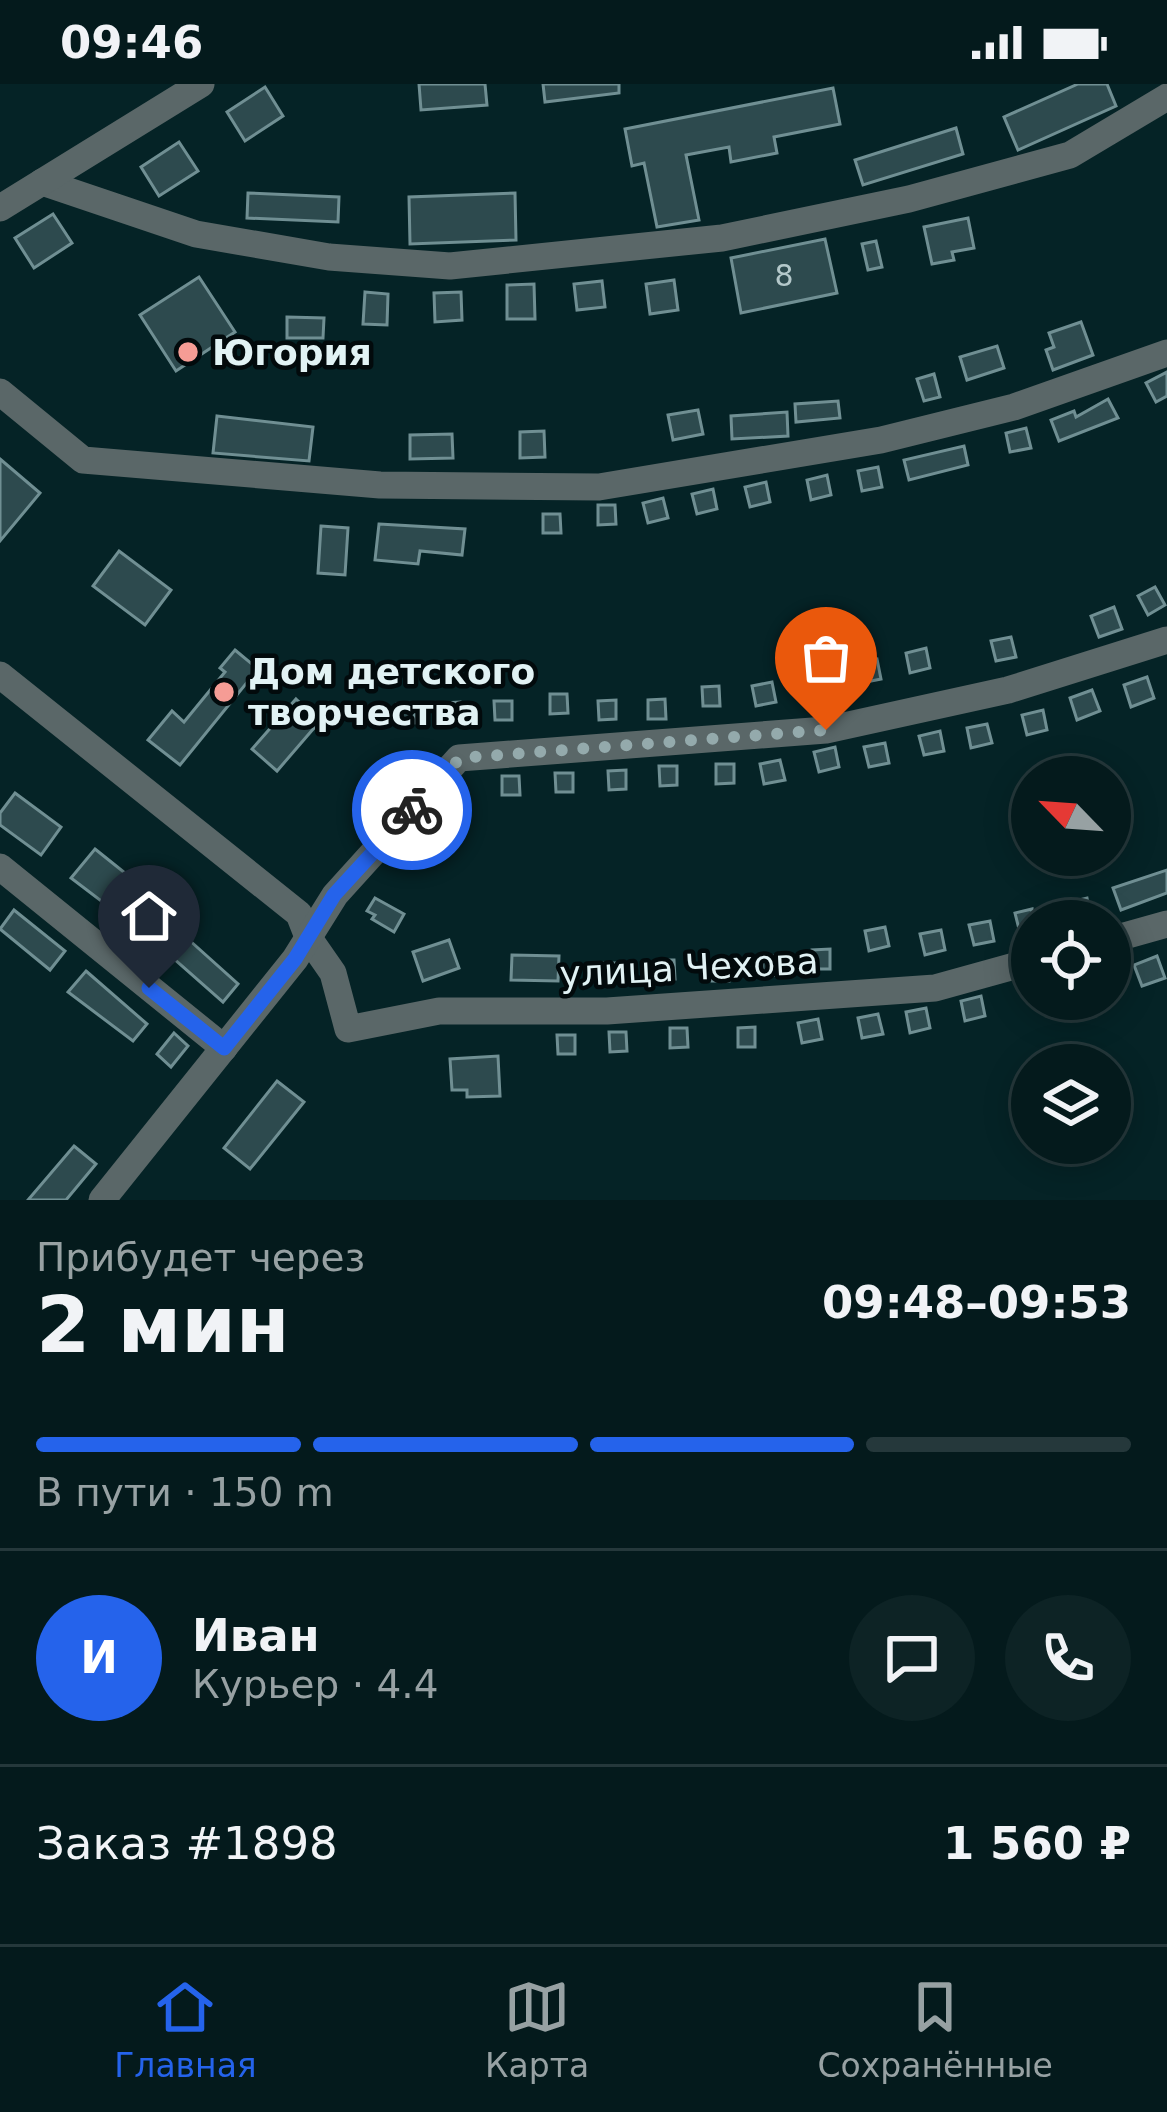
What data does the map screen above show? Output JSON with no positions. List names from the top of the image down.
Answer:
{
  "streets": {
    "street": ["улица Чехова"]
  },
  "places": ["Югория", "Дом детского творчества"],
  "house_numbers": ["8"],
  "north": "top left",
  "page": {
    "status": "09:46",
    "heading": ["2 мин", "Прибудет через", "09:48–09:53"],
    "panel": [
      "Иван",
      "Курьер · 4.4",
      "Заказ #1898",
      "1 560 ₽"
    ],
    "bar": "В пути · 150 m",
    "round": "И",
    "tabs": ["Главная", "Карта", "Сохранённые"]
  }
}
